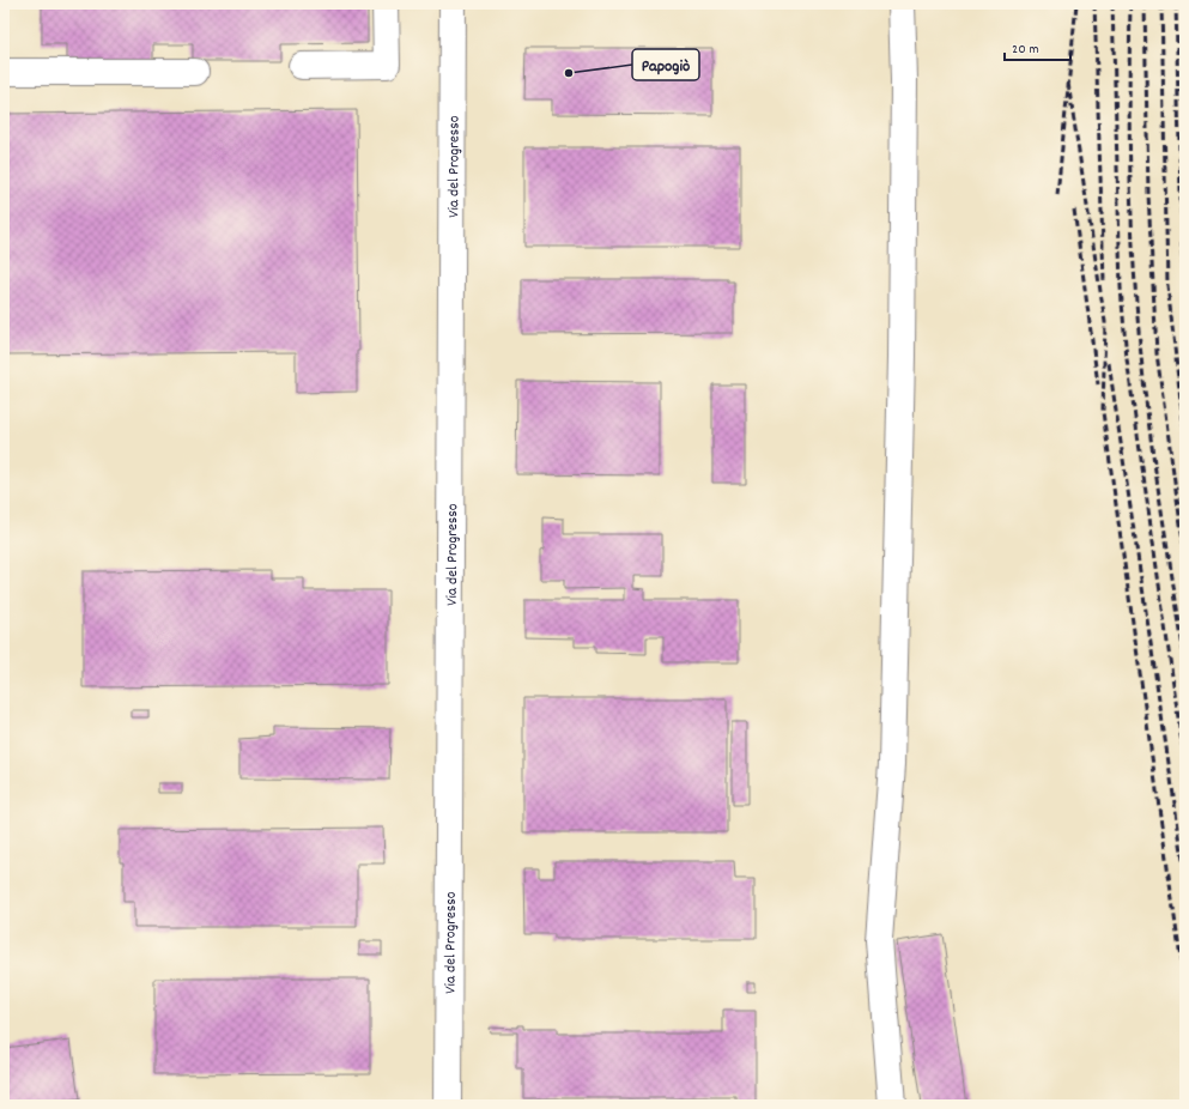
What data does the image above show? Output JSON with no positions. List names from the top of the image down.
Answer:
{
  "streets": {
    "street": ["Via del Progresso"]
  },
  "places": ["Papogiò"],
  "scale_bar": "20 m"
}
